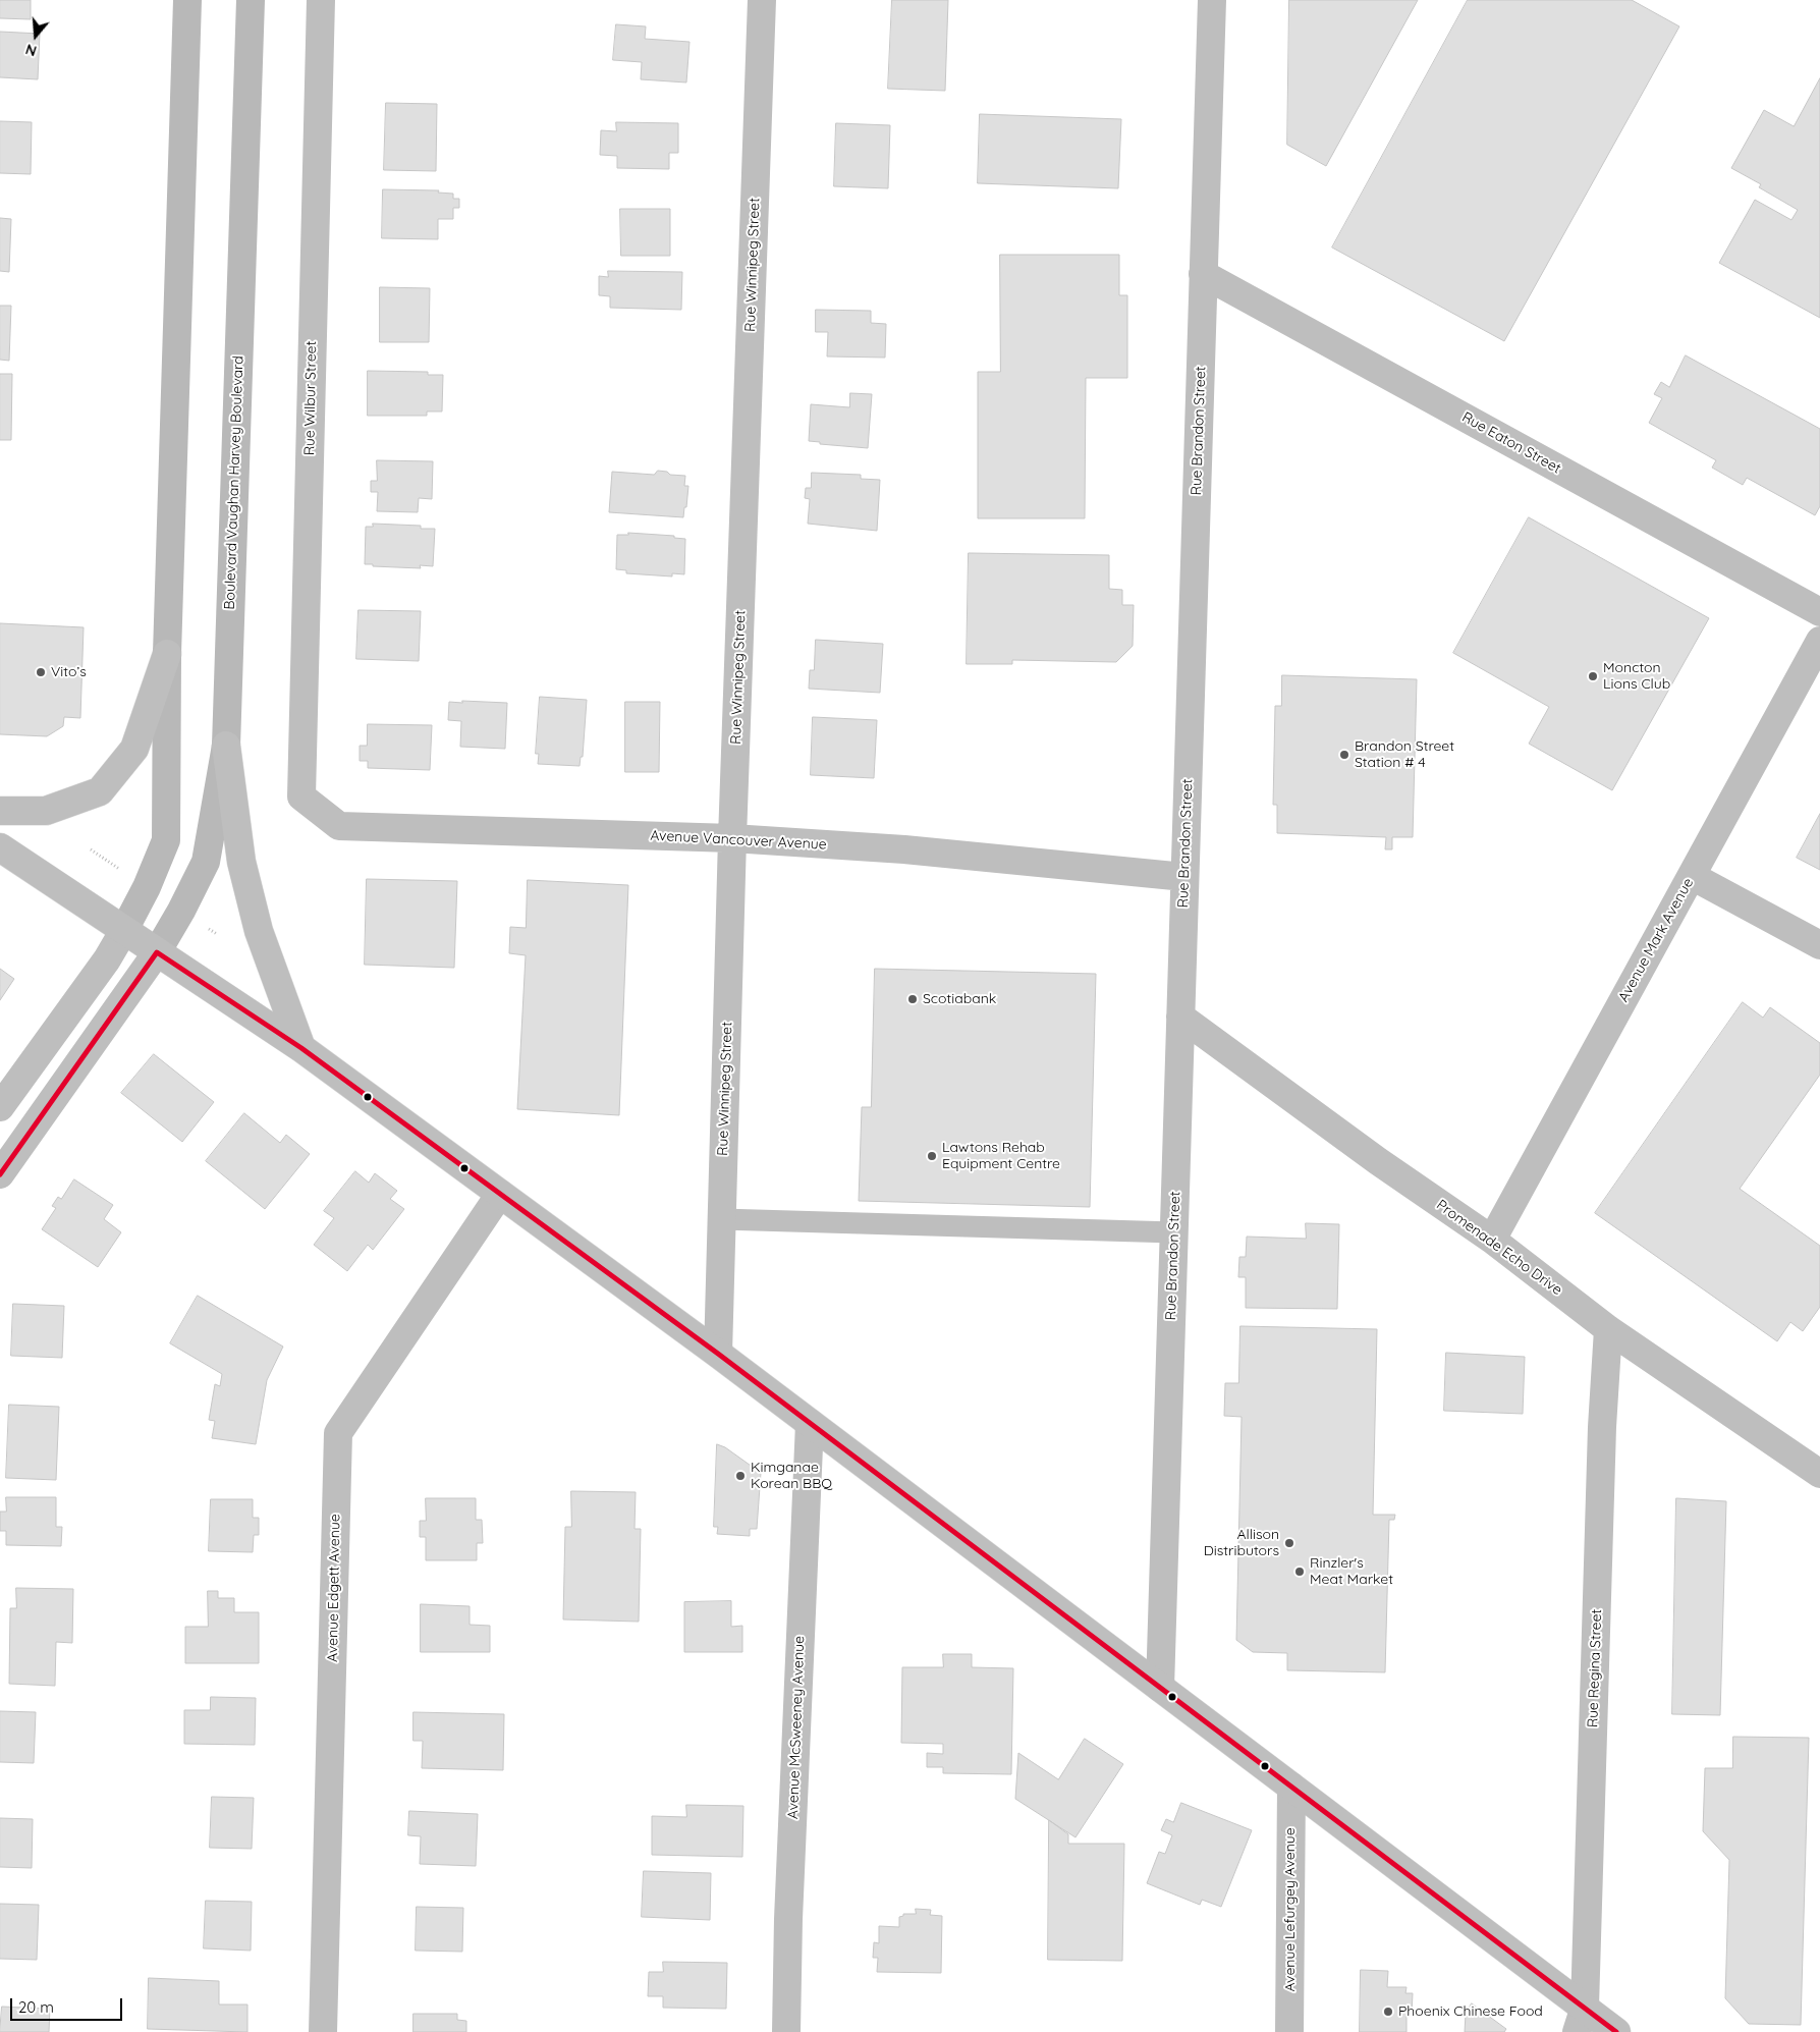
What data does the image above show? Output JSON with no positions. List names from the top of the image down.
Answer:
{
  "streets": {
    "main road": ["Boulevard Vaughan Harvey Boulevard"],
    "street": [
      "Rue Winnipeg Street",
      "Rue Wilbur Street",
      "Rue Brandon Street",
      "Rue Eaton Street",
      "Avenue Vancouver Avenue",
      "Avenue Mark Avenue",
      "Promenade Echo Drive",
      "Avenue Edgett Avenue",
      "Rue Regina Street",
      "Avenue McSweeney Avenue",
      "Avenue Lefurgey Avenue"
    ]
  },
  "crossings": [
    ["Rue Winnipeg Street", "Avenue Vancouver Avenue"],
    ["Rue Wilbur Street", "Avenue Vancouver Avenue"],
    ["Rue Brandon Street", "Rue Eaton Street"],
    ["Rue Brandon Street", "Avenue Vancouver Avenue"],
    ["Rue Brandon Street", "Promenade Echo Drive"],
    ["Avenue Mark Avenue", "Promenade Echo Drive"],
    ["Promenade Echo Drive", "Rue Regina Street"]
  ],
  "places": [
    "Vito’s",
    "Moncton Lions Club",
    "Brandon Street Station # 4",
    "Scotiabank",
    "Lawtons Rehab Equipment Centre",
    "Kimganae Korean BBQ",
    "Allison Distributors",
    "Rinzler's Meat Market",
    "Phoenix Chinese Food"
  ],
  "scale_bar": "20 m",
  "north": "bottom"
}
